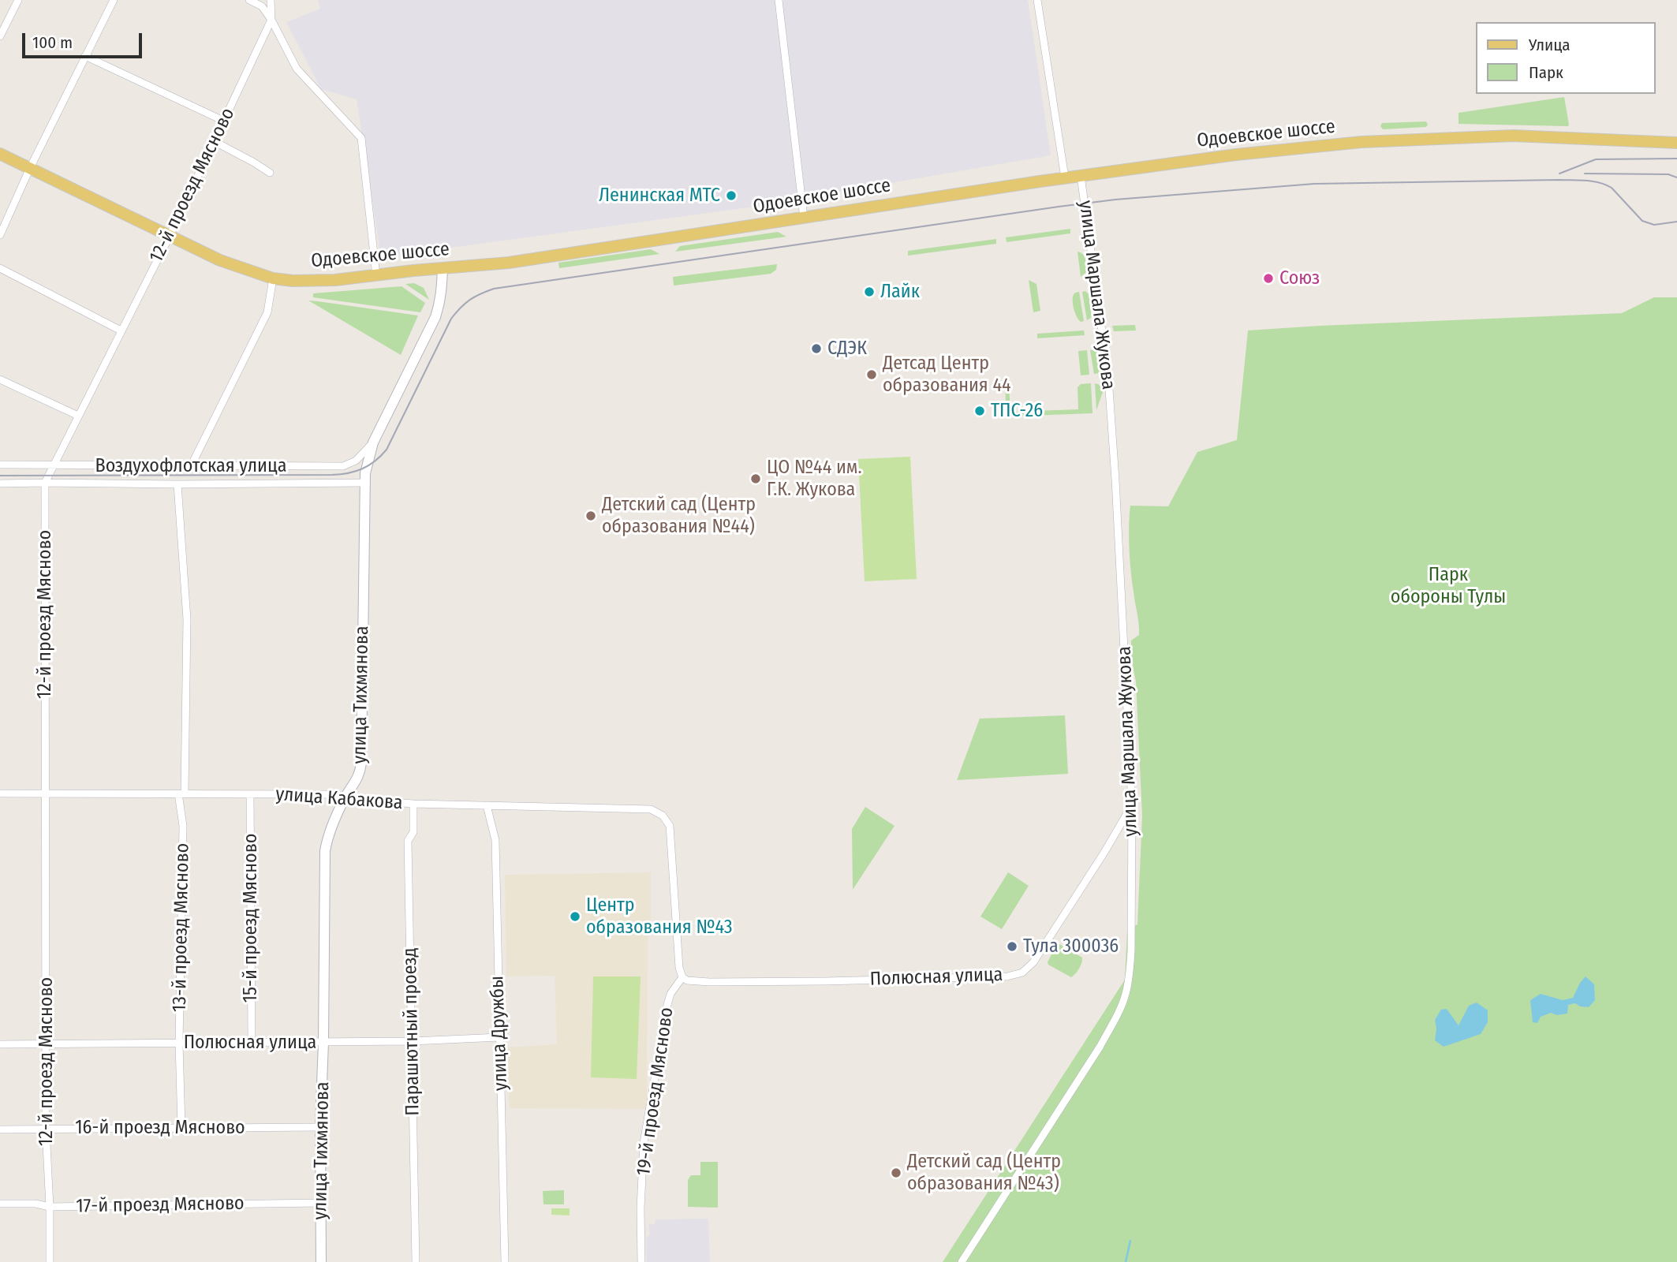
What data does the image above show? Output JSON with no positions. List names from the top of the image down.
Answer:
{
  "streets": {
    "main road": ["Одоевское шоссе"],
    "street": [
      "12-й проезд Мясново",
      "улица Маршала Жукова",
      "Воздухофлотская улица",
      "улица Тихмянова",
      "улица Кабакова",
      "15-й проезд Мясново",
      "13-й проезд Мясново",
      "Полюсная улица",
      "Парашютный проезд",
      "улица Дружбы",
      "19-й проезд Мясново",
      "16-й проезд Мясново",
      "17-й проезд Мясново"
    ]
  },
  "crossings": [
    ["Одоевское шоссе", "12-й проезд Мясново"],
    ["Одоевское шоссе", "улица Маршала Жукова"],
    ["Одоевское шоссе", "улица Тихмянова"],
    ["12-й проезд Мясново", "Воздухофлотская улица"],
    ["12-й проезд Мясново", "улица Кабакова"],
    ["12-й проезд Мясново", "Полюсная улица"],
    ["12-й проезд Мясново", "16-й проезд Мясново"],
    ["12-й проезд Мясново", "17-й проезд Мясново"],
    ["улица Маршала Жукова", "Полюсная улица"],
    ["Воздухофлотская улица", "улица Тихмянова"],
    ["Воздухофлотская улица", "13-й проезд Мясново"],
    ["улица Тихмянова", "улица Кабакова"],
    ["улица Тихмянова", "Полюсная улица"],
    ["улица Тихмянова", "16-й проезд Мясново"],
    ["улица Тихмянова", "17-й проезд Мясново"],
    ["улица Кабакова", "15-й проезд Мясново"],
    ["улица Кабакова", "13-й проезд Мясново"],
    ["улица Кабакова", "Полюсная улица"],
    ["улица Кабакова", "Парашютный проезд"],
    ["улица Кабакова", "улица Дружбы"],
    ["улица Кабакова", "19-й проезд Мясново"],
    ["15-й проезд Мясново", "Полюсная улица"],
    ["13-й проезд Мясново", "Полюсная улица"],
    ["13-й проезд Мясново", "16-й проезд Мясново"],
    ["Полюсная улица", "Парашютный проезд"],
    ["Полюсная улица", "улица Дружбы"],
    ["Полюсная улица", "19-й проезд Мясново"]
  ],
  "parks": ["Парк обороны Тулы"],
  "places": [
    "Ленинская МТС",
    "Союз",
    "Лайк",
    "СДЭК",
    "Детсад Центр образования 44",
    "ТПС-26",
    "ЦО №44 им. Г.К. Жукова",
    "Детский сад (Центр образования №44)",
    "Центр образования №43",
    "Тула 300036",
    "Детский сад (Центр образования №43)"
  ],
  "legend": ["Улица", "Парк"],
  "scale_bar": "100 m"
}
